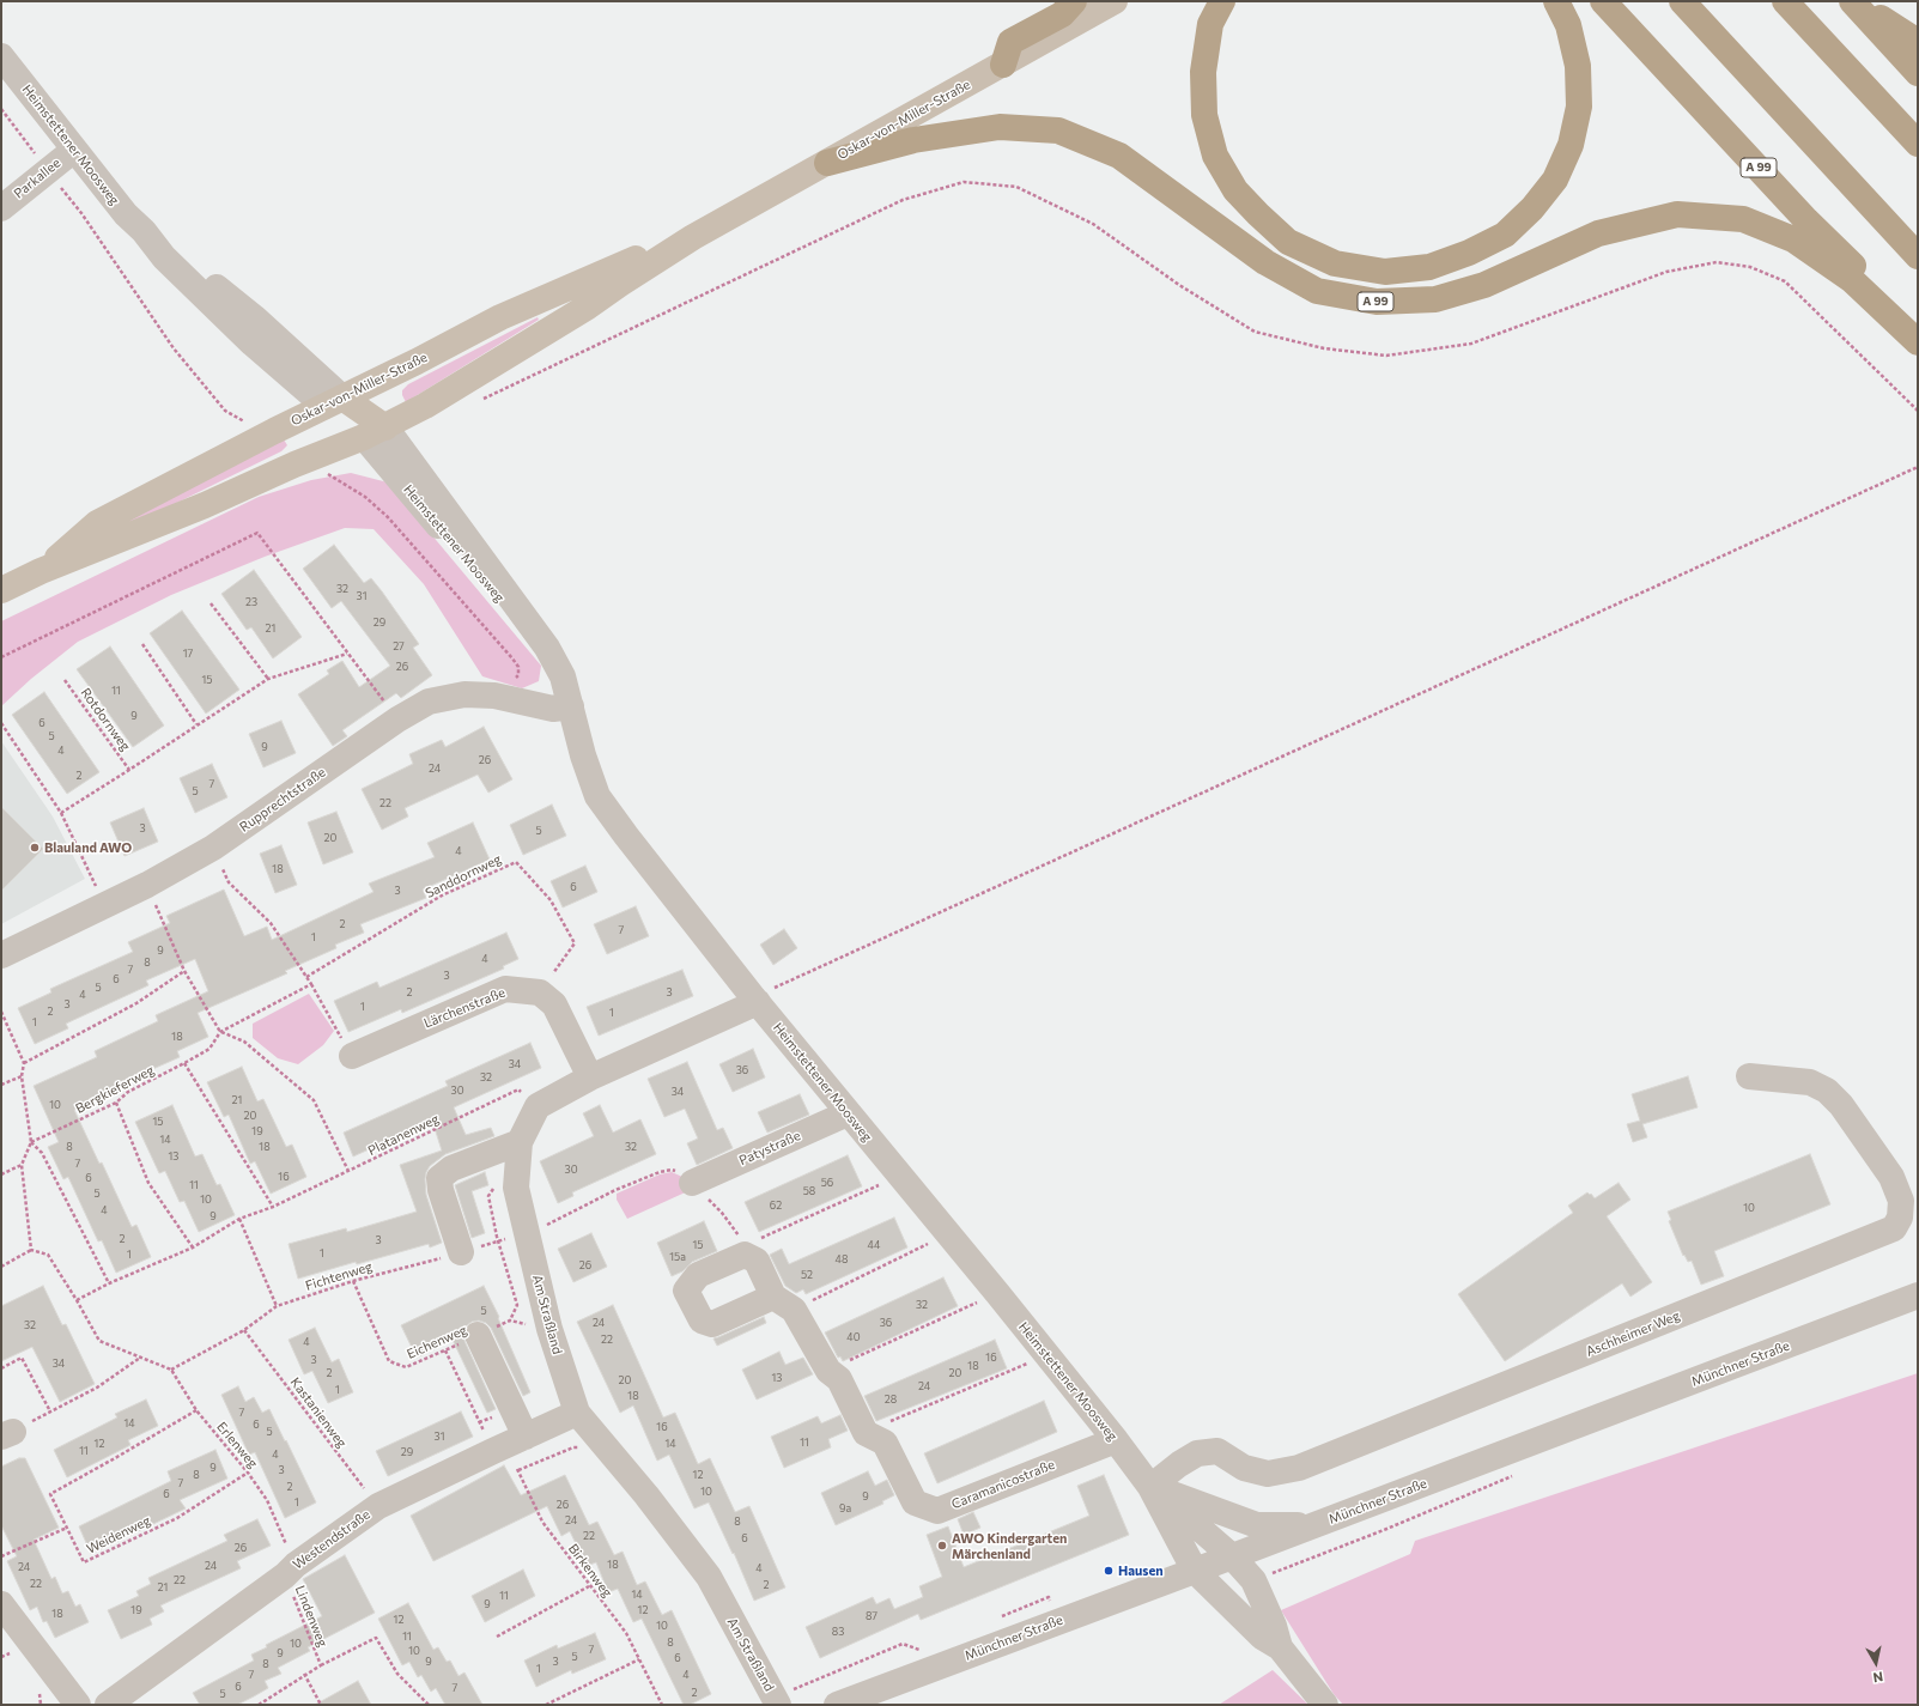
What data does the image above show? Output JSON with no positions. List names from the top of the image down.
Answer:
{
  "streets": {
    "highway": ["A 99"],
    "main road": ["Oskar-von-Miller-Straße"],
    "street": [
      "Heimstettener Moosweg",
      "Parkallee",
      "Rupprechtstraße",
      "Lärchenstraße",
      "Patystraße",
      "Am Straßland",
      "Aschheimer Weg",
      "Münchner Straße",
      "Caramanicostraße",
      "Westendstraße"
    ],
    "path": [
      "Rotdornweg",
      "Sanddornweg",
      "Bergkieferweg",
      "Platanenweg",
      "Fichtenweg",
      "Eichenweg",
      "Kastanienweg",
      "Erlenweg",
      "Weidenweg",
      "Birkenweg",
      "Lindenweg"
    ]
  },
  "crossings": [
    ["Oskar-von-Miller-Straße", "Heimstettener Moosweg"],
    ["Oskar-von-Miller-Straße", "A 99"],
    ["Heimstettener Moosweg", "Parkallee"],
    ["Heimstettener Moosweg", "Rupprechtstraße"],
    ["Heimstettener Moosweg", "Patystraße"],
    ["Heimstettener Moosweg", "Aschheimer Weg"],
    ["Heimstettener Moosweg", "Münchner Straße"],
    ["Heimstettener Moosweg", "Caramanicostraße"],
    ["Sanddornweg", "Lärchenstraße"],
    ["Platanenweg", "Am Straßland"],
    ["Patystraße", "Fichtenweg"],
    ["Fichtenweg", "Am Straßland"],
    ["Fichtenweg", "Eichenweg"],
    ["Fichtenweg", "Kastanienweg"],
    ["Fichtenweg", "Erlenweg"],
    ["Am Straßland", "Eichenweg"],
    ["Am Straßland", "Westendstraße"],
    ["Eichenweg", "Birkenweg"],
    ["Kastanienweg", "Westendstraße"],
    ["Erlenweg", "Weidenweg"],
    ["Erlenweg", "Westendstraße"],
    ["Erlenweg", "Lindenweg"],
    ["Westendstraße", "Birkenweg"],
    ["Westendstraße", "Lindenweg"]
  ],
  "places": ["Blauland AWO", "AWO Kindergarten Märchenland", "Hausen"],
  "house_numbers": [
    "32",
    "31",
    "23",
    "29",
    "21",
    "27",
    "17",
    "26",
    "15",
    "11",
    "9",
    "6",
    "5",
    "9",
    "4",
    "26",
    "24",
    "2",
    "7",
    "5",
    "22",
    "3",
    "5",
    "20",
    "4",
    "18",
    "6",
    "3",
    "2",
    "7",
    "1",
    "9",
    "4",
    "8",
    "7",
    "3",
    "6",
    "5",
    "2",
    "3",
    "4",
    "3",
    "1",
    "2",
    "1",
    "1",
    "18",
    "34",
    "36",
    "32",
    "30",
    "34",
    "21",
    "10",
    "20",
    "15",
    "19",
    "14",
    "8",
    "18",
    "32",
    "13",
    "7",
    "30",
    "16",
    "6",
    "56",
    "11",
    "58",
    "5",
    "10",
    "62",
    "10",
    "4",
    "9",
    "2",
    "3",
    "15",
    "44",
    "1",
    "1",
    "15a",
    "48",
    "26",
    "52",
    "32",
    "5",
    "24",
    "36",
    "32",
    "40",
    "22",
    "4",
    "16",
    "3",
    "34",
    "18",
    "2",
    "20",
    "13",
    "20",
    "24",
    "1",
    "18",
    "28",
    "7",
    "14",
    "6",
    "16",
    "5",
    "31",
    "11",
    "12",
    "14",
    "11",
    "29",
    "4",
    "9",
    "3",
    "8",
    "12",
    "7",
    "2",
    "10",
    "6",
    "9",
    "1",
    "26",
    "9a",
    "24",
    "8",
    "22",
    "6",
    "26",
    "18",
    "24",
    "24",
    "4",
    "22",
    "22",
    "2",
    "21",
    "14",
    "11",
    "9",
    "19",
    "12",
    "18",
    "87",
    "12",
    "10",
    "83",
    "11",
    "8",
    "10",
    "7",
    "10",
    "9",
    "5",
    "6",
    "9",
    "3",
    "8",
    "1",
    "7",
    "4",
    "6",
    "7",
    "2",
    "5"
  ],
  "north": "bottom"
}
